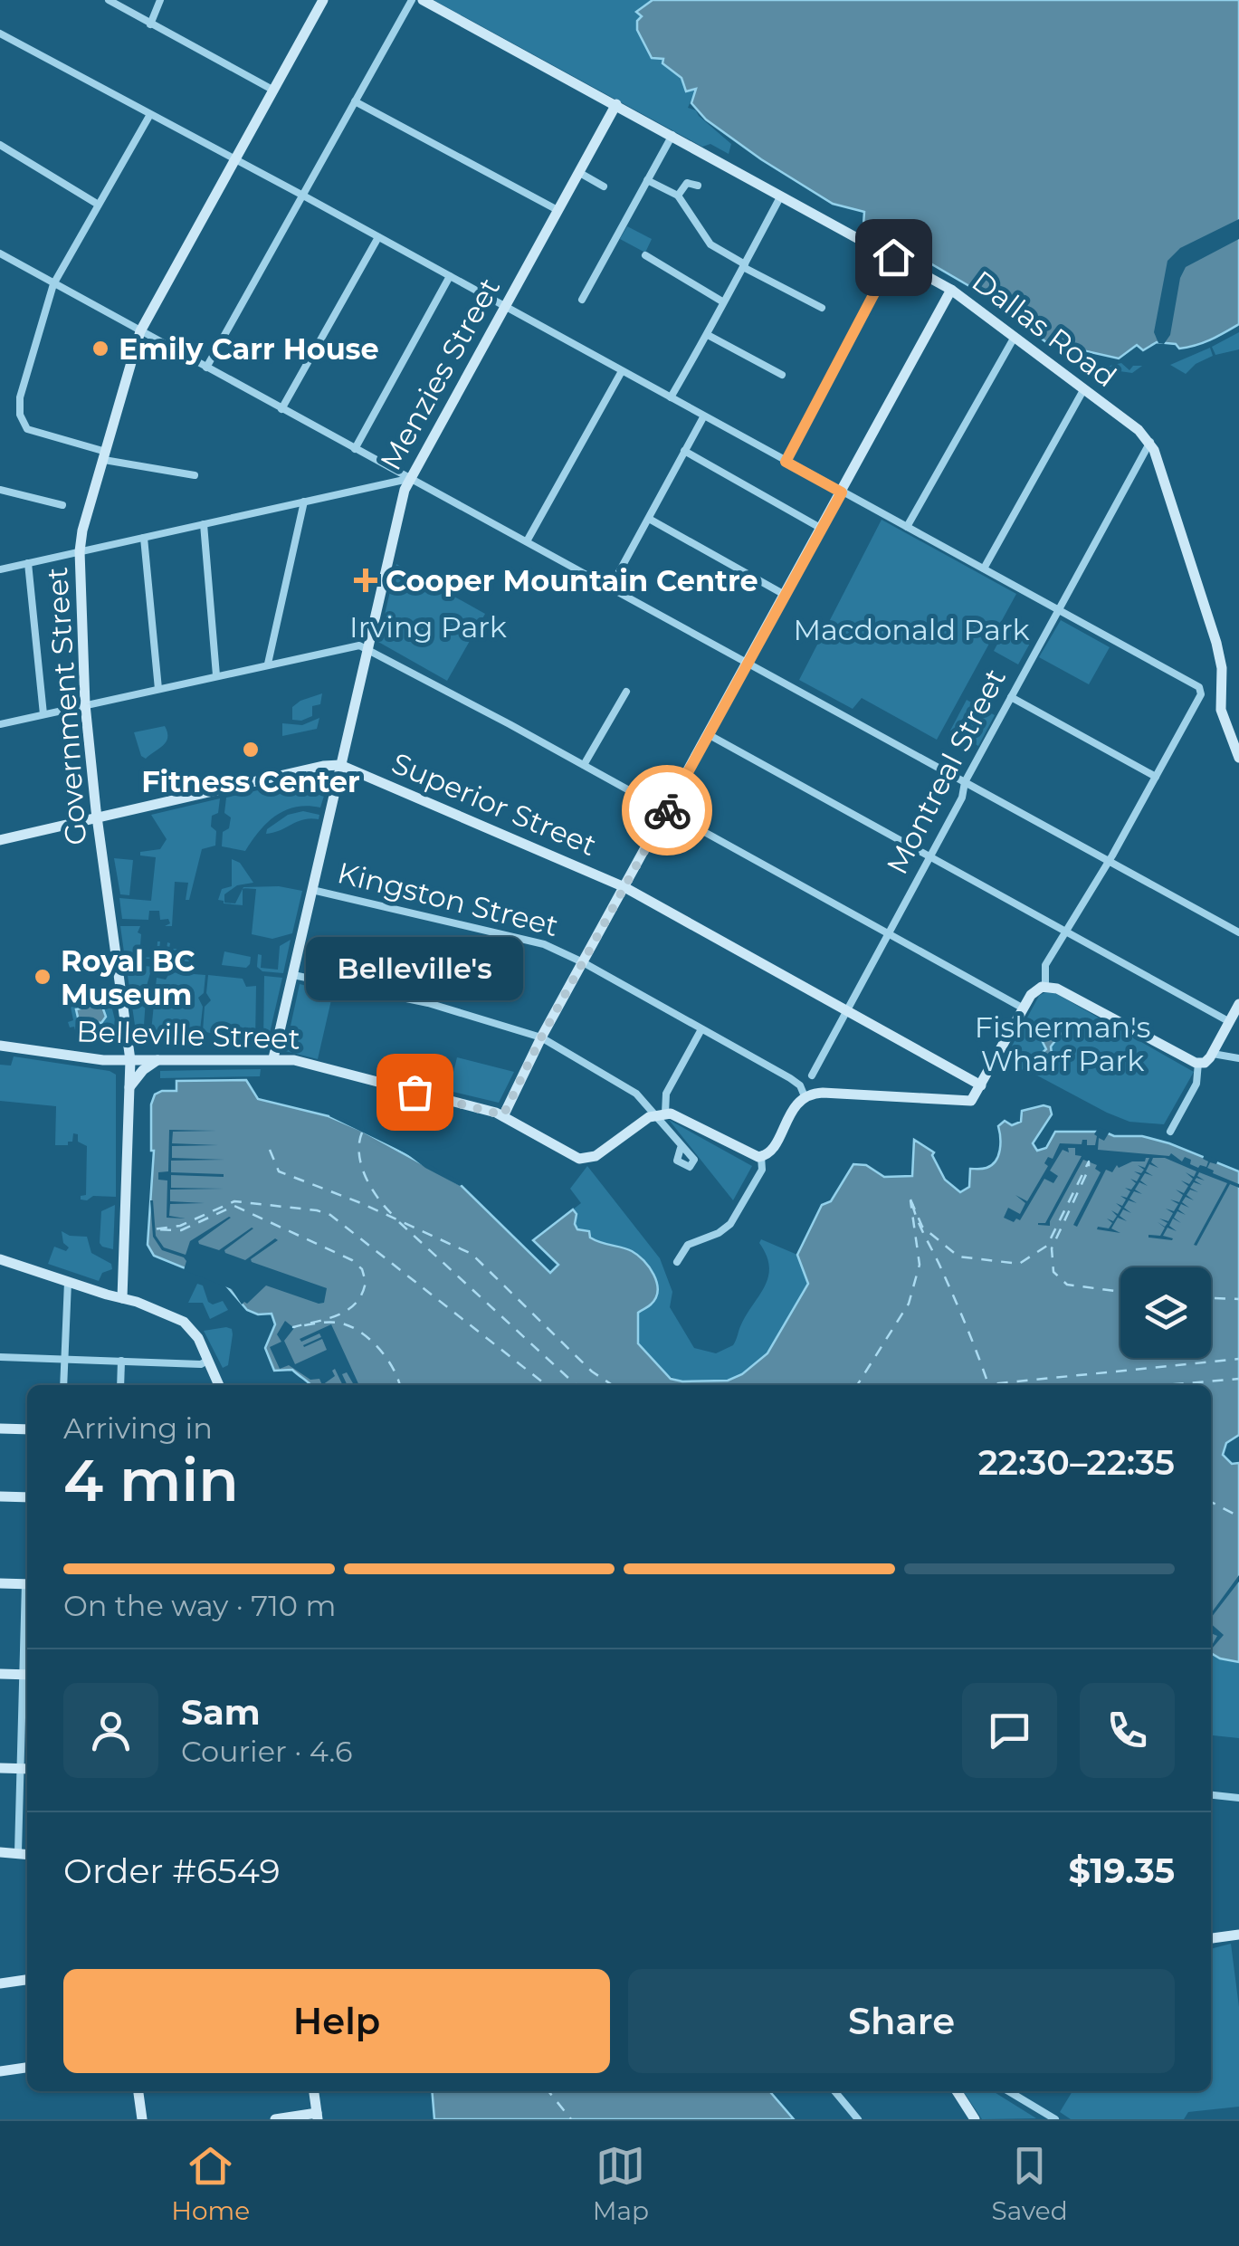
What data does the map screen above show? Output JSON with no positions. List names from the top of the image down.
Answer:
{
  "streets": {
    "street": [
      "Dallas Road",
      "Menzies Street",
      "Government Street",
      "Montreal Street",
      "Superior Street",
      "Kingston Street",
      "Belleville Street"
    ]
  },
  "crossings": [
    ["Dallas Road", "Menzies Street"],
    ["Dallas Road", "Montreal Street"],
    ["Menzies Street", "Superior Street"],
    ["Menzies Street", "Kingston Street"],
    ["Menzies Street", "Belleville Street"],
    ["Government Street", "Belleville Street"],
    ["Montreal Street", "Superior Street"]
  ],
  "parks": ["Irving Park", "Macdonald Park", "Fisherman's Wharf Park"],
  "places": {
    "other": [
      "Emily Carr House",
      "Fitness Center",
      "Royal BC Museum",
      "Belleville's"
    ],
    "health": ["Cooper Mountain Centre"]
  },
  "page": {
    "bubble": "Belleville's",
    "heading": ["4 min", "Arriving in", "22:30–22:35"],
    "panel": [
      "Sam",
      "Courier · 4.6",
      "Order #6549",
      "$19.35"
    ],
    "bar": "On the way · 710 m",
    "buttons": ["Help", "Share"],
    "tabs": ["Home", "Map", "Saved"]
  }
}
